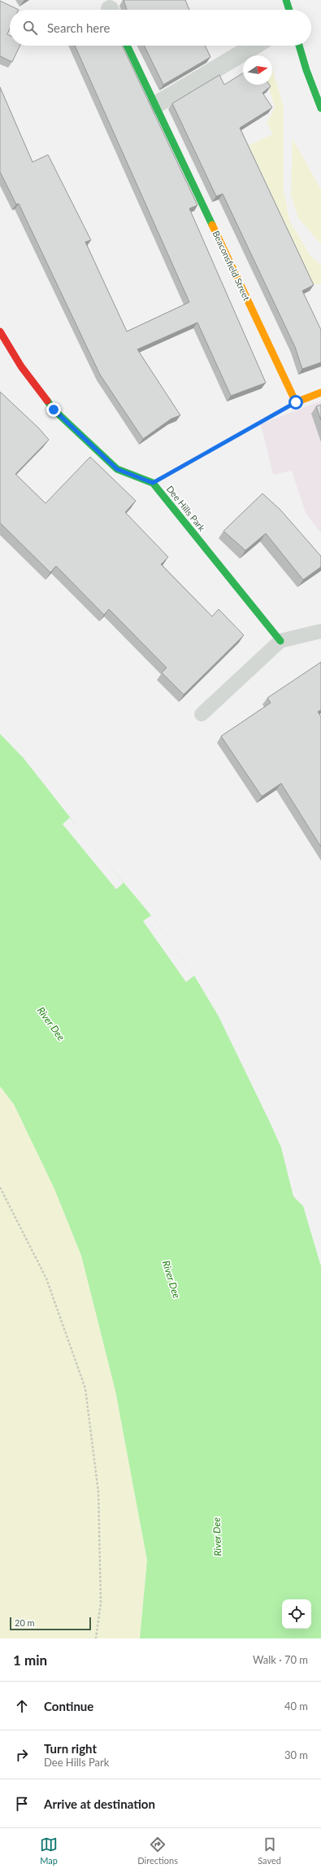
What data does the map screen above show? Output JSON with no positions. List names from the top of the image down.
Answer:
{
  "streets": {
    "main road": ["Beaconsfield Street", "Dee Hills Park"]
  },
  "water": ["River Dee"],
  "scale_bar": "20 m",
  "north": "right",
  "page": {
    "search": "Search here",
    "scale": "20 m",
    "heading": ["1 min", "Walk · 70 m"],
    "list": [
      ["Continue", "40 m"],
      ["Turn right", "Dee Hills Park", "30 m"],
      "Arrive at destination"
    ],
    "nav": ["Map", "Directions", "Saved"]
  }
}
